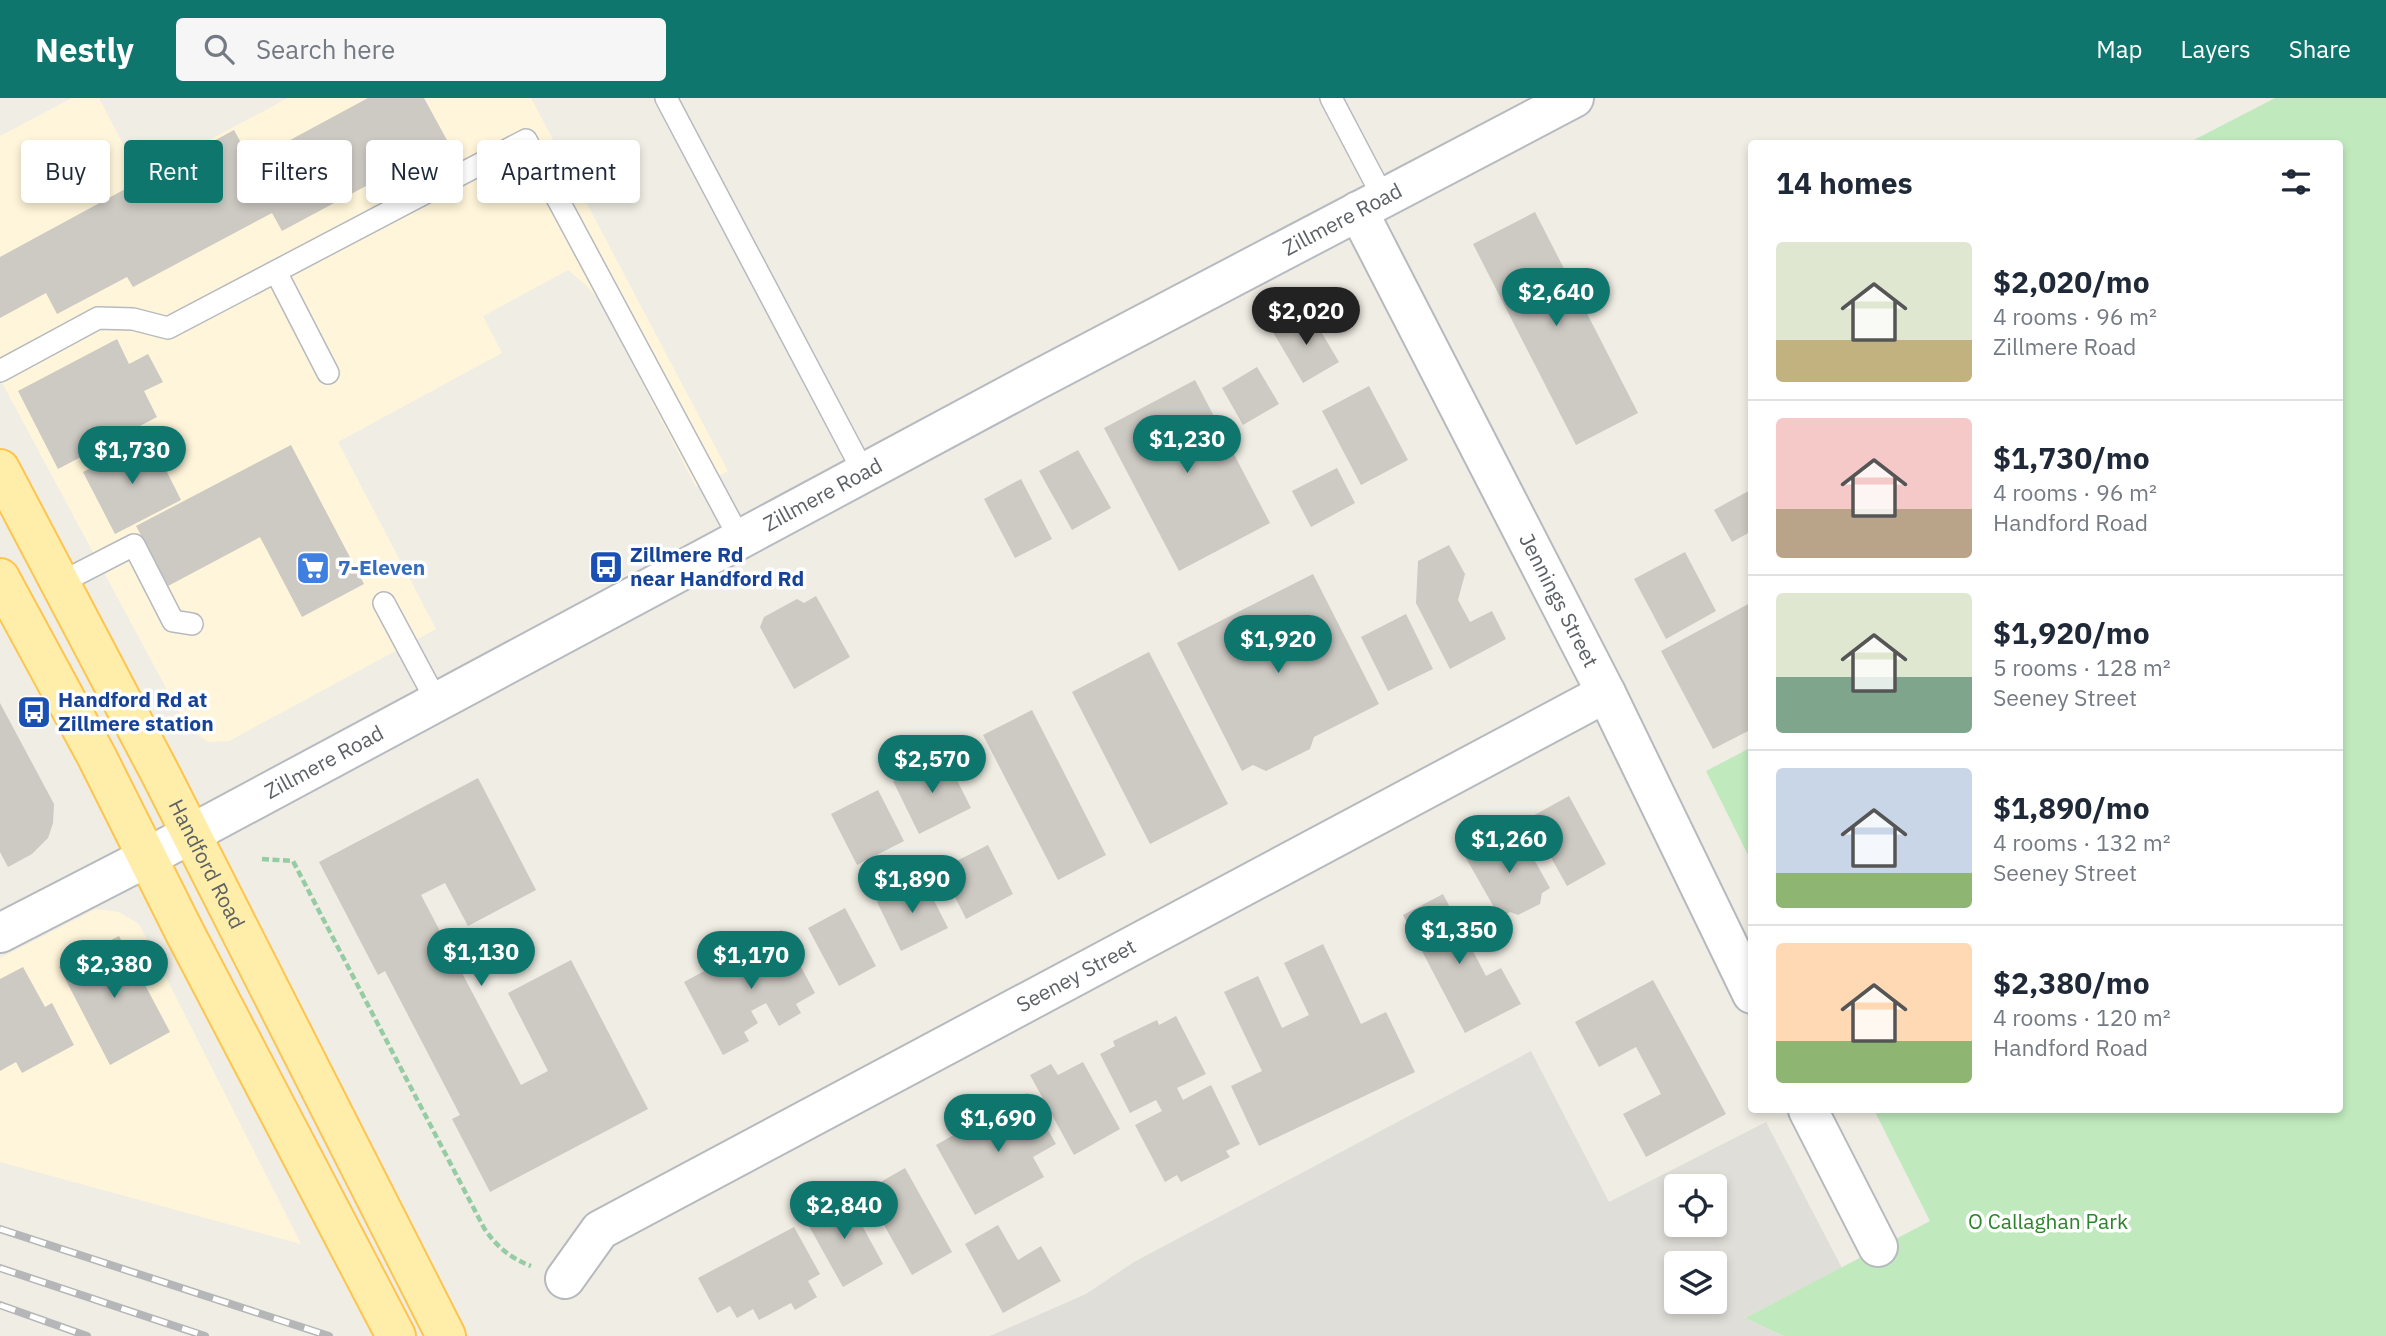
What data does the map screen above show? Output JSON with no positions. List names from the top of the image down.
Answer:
{
  "streets": {
    "main road": ["Handford Road"],
    "street": ["Zillmere Road", "Jennings Street", "Seeney Street"]
  },
  "crossings": [
    ["Zillmere Road", "Jennings Street"],
    ["Zillmere Road", "Handford Road"],
    ["Jennings Street", "Seeney Street"]
  ],
  "parks": ["O Callaghan Park"],
  "places": {
    "bus stop": ["Zillmere Rd near Handford Rd", "Handford Rd at Zillmere station"],
    "supermarket": ["7-Eleven"]
  },
  "page": {
    "header": "Nestly",
    "search": "Search here",
    "nav": ["Map", "Layers", "Share"],
    "chip": [
      "Buy",
      "Rent",
      "Filters",
      "New",
      "Apartment"
    ],
    "heading": "14 homes",
    "list": [
      {
        "name": "$2,020/mo",
        "note": "4 rooms · 96 m² · Zillmere Road"
      },
      {
        "name": "$1,730/mo",
        "note": "4 rooms · 96 m² · Handford Road"
      },
      {
        "name": "$1,920/mo",
        "note": "5 rooms · 128 m² · Seeney Street"
      },
      {
        "name": "$1,890/mo",
        "note": "4 rooms · 132 m² · Seeney Street"
      },
      {
        "name": "$2,380/mo",
        "note": "4 rooms · 120 m² · Handford Road"
      }
    ],
    "price": [
      "$2,640",
      "$2,020",
      "$1,230",
      "$1,730",
      "$1,920",
      "$2,570",
      "$1,260",
      "$1,890",
      "$1,350",
      "$1,130",
      "$1,170",
      "$2,380",
      "$1,690",
      "$2,840"
    ]
  }
}
